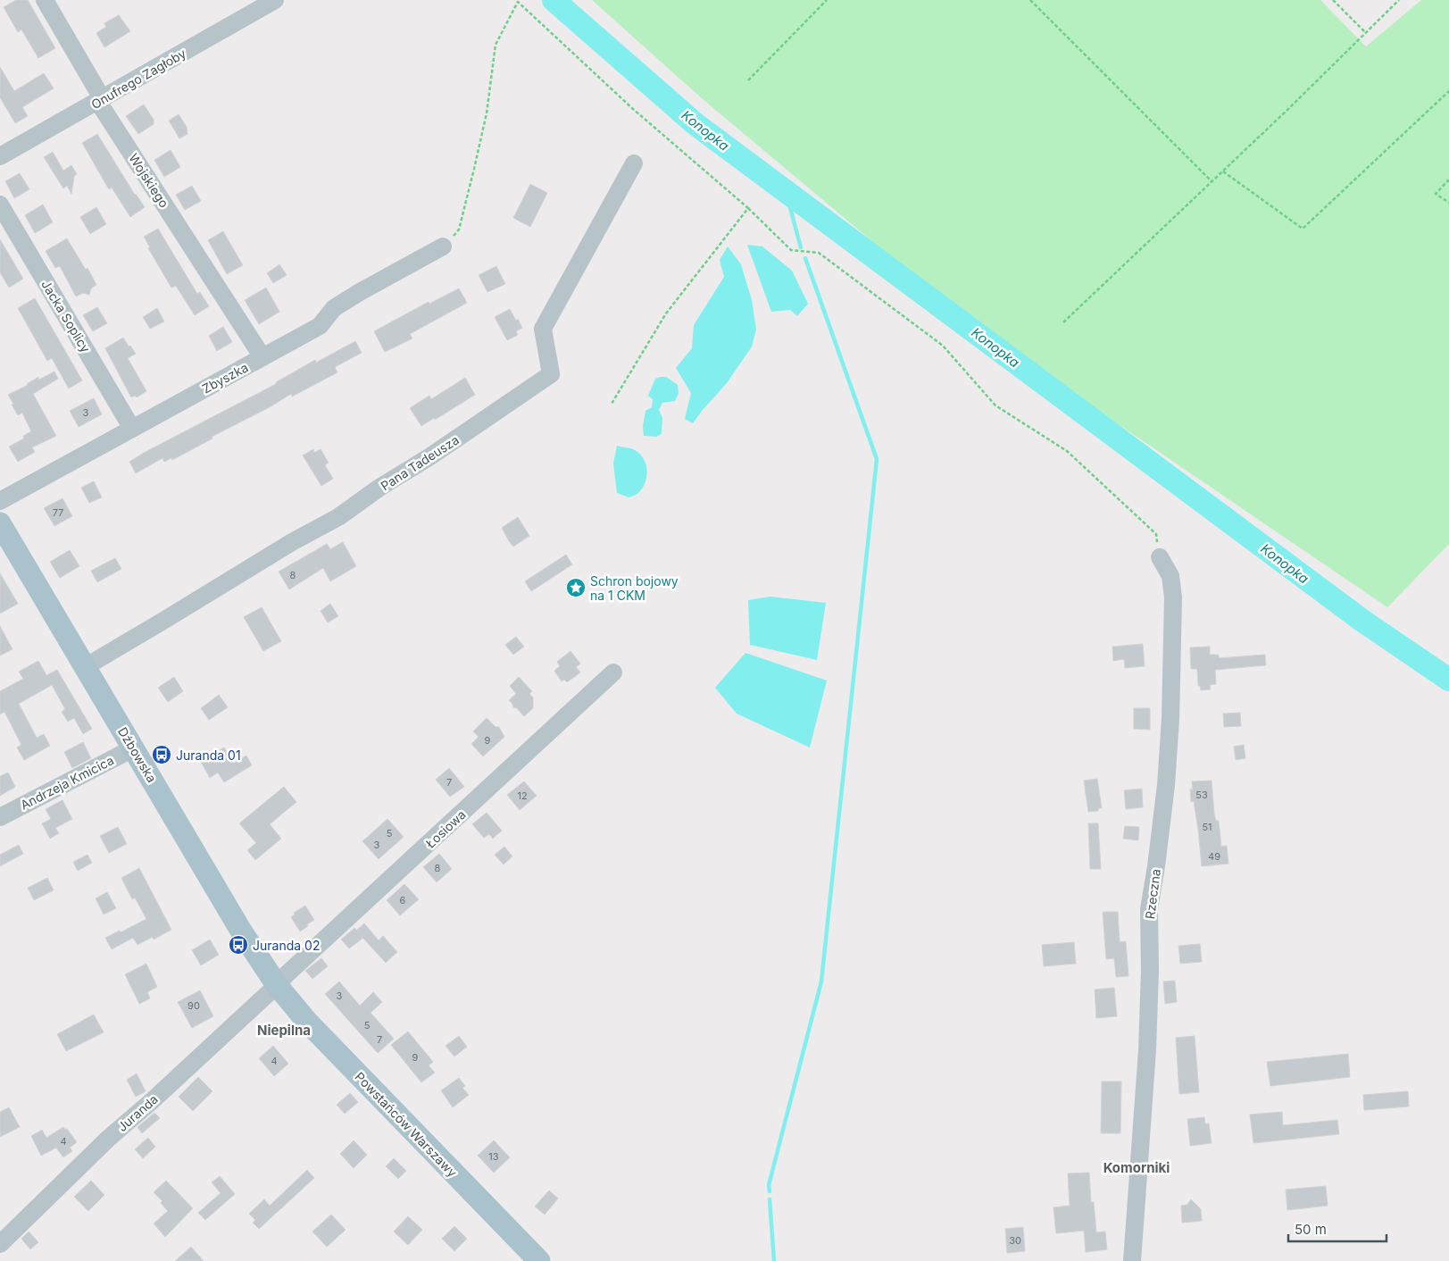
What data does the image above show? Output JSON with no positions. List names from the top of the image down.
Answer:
{
  "streets": {
    "main road": ["Dźbowska", "Powstańców Warszawy"],
    "street": [
      "Onufrego Zagłoby",
      "Wojskiego",
      "Jacka Soplicy",
      "Zbyszka",
      "Pana Tadeusza",
      "Andrzeja Kmicica",
      "Łosiowa",
      "Rzeczna",
      "Juranda"
    ]
  },
  "crossings": [
    ["Onufrego Zagłoby", "Wojskiego"],
    ["Wojskiego", "Zbyszka"],
    ["Jacka Soplicy", "Zbyszka"],
    ["Pana Tadeusza", "Dźbowska"],
    ["Dźbowska", "Andrzeja Kmicica"],
    ["Dźbowska", "Łosiowa"],
    ["Dźbowska", "Juranda"],
    ["Dźbowska", "Powstańców Warszawy"],
    ["Łosiowa", "Juranda"],
    ["Łosiowa", "Powstańców Warszawy"],
    ["Juranda", "Powstańców Warszawy"]
  ],
  "districts": ["Niepilna", "Komorniki"],
  "water": ["Konopka"],
  "places": {
    "place": ["Schron bojowy na 1 CKM"],
    "bus stop": ["Juranda 01", "Juranda 02"]
  },
  "house_numbers": [
    "3",
    "77",
    "8",
    "9",
    "7",
    "53",
    "12",
    "51",
    "5",
    "3",
    "49",
    "8",
    "6",
    "3",
    "90",
    "5",
    "7",
    "9",
    "4",
    "4",
    "13",
    "30"
  ],
  "scale_bar": "50 m"
}
